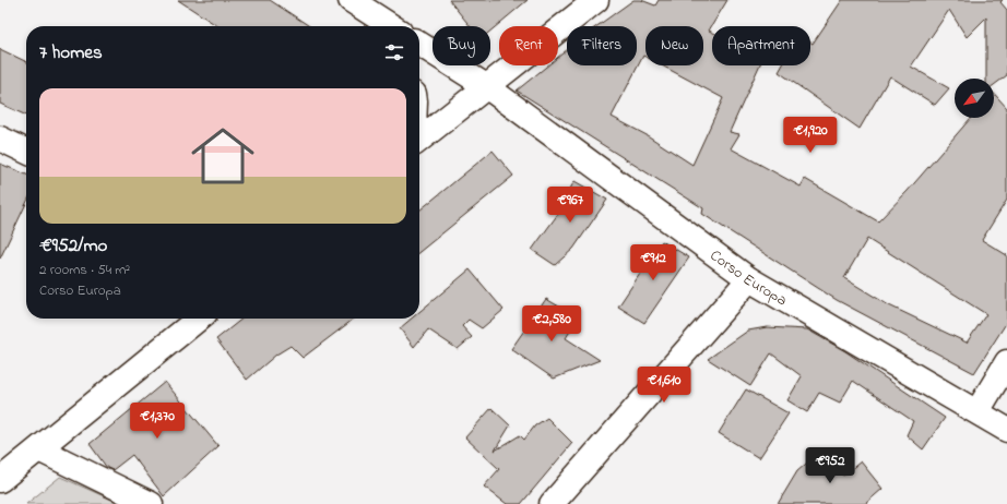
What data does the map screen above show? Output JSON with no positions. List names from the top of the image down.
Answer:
{
  "streets": {
    "street": ["Corso Europa"]
  },
  "north": "bottom left",
  "page": {
    "chip": [
      "Buy",
      "Rent",
      "Filters",
      "New",
      "Apartment"
    ],
    "heading": "7 homes",
    "list": [
      {
        "name": "€952/mo",
        "note": "2 rooms · 54 m² · Corso Europa"
      }
    ],
    "price": [
      "€1,920",
      "€967",
      "€912",
      "€2,580",
      "€1,610",
      "€1,370",
      "€952"
    ]
  }
}
